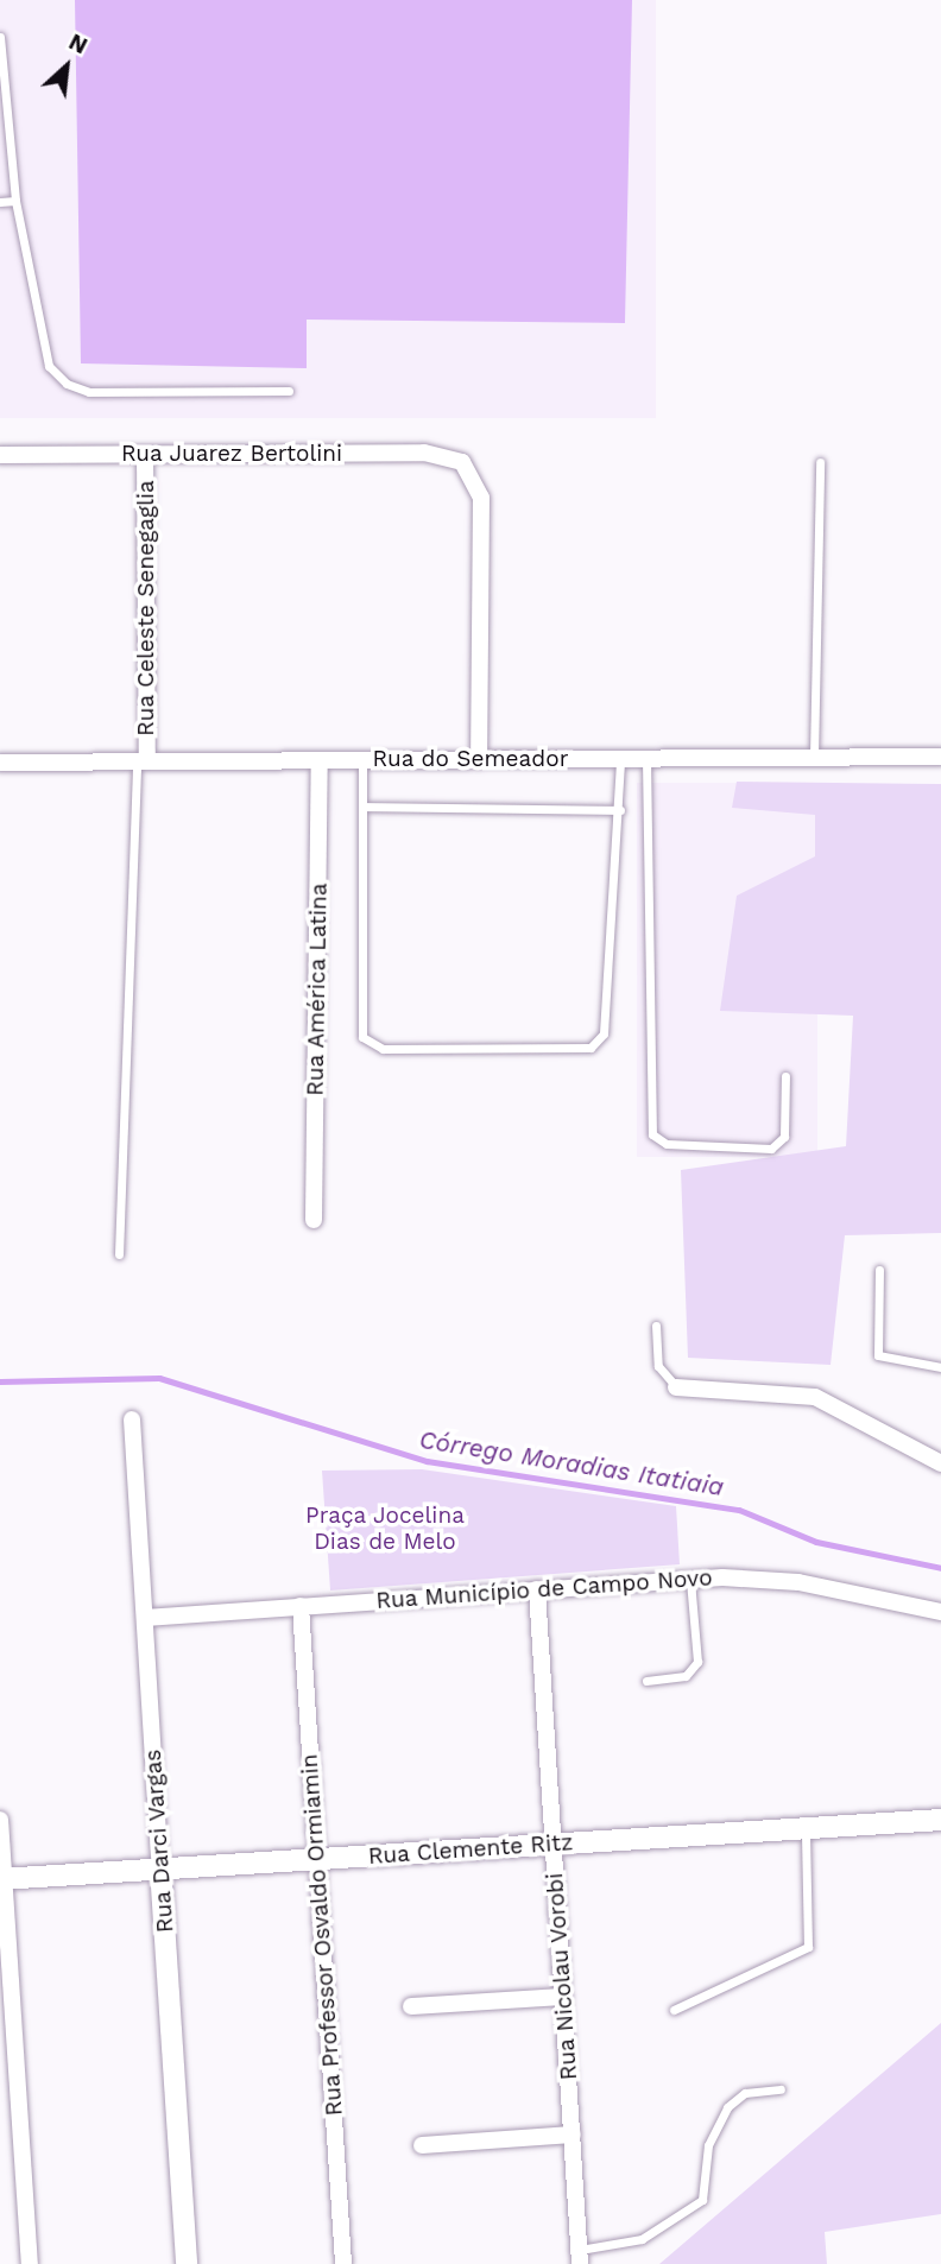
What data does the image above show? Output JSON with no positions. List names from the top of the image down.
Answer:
{
  "streets": {
    "street": [
      "Rua Juarez Bertolini",
      "Rua Celeste Senegaglia",
      "Rua do Semeador",
      "Rua América Latina",
      "Rua Município de Campo Novo",
      "Rua Darci Vargas",
      "Rua Clemente Ritz",
      "Rua Professor Osvaldo Ormiamin",
      "Rua Nicolau Vorobi"
    ]
  },
  "crossings": [
    ["Rua Juarez Bertolini", "Rua Celeste Senegaglia"],
    ["Rua Juarez Bertolini", "Rua do Semeador"],
    ["Rua Celeste Senegaglia", "Rua do Semeador"],
    ["Rua do Semeador", "Rua América Latina"],
    ["Rua Município de Campo Novo", "Rua Darci Vargas"],
    ["Rua Município de Campo Novo", "Rua Professor Osvaldo Ormiamin"],
    ["Rua Município de Campo Novo", "Rua Nicolau Vorobi"],
    ["Rua Darci Vargas", "Rua Clemente Ritz"],
    ["Rua Clemente Ritz", "Rua Professor Osvaldo Ormiamin"],
    ["Rua Clemente Ritz", "Rua Nicolau Vorobi"]
  ],
  "water": ["Córrego Moradias Itatiaia"],
  "parks": ["Praça Jocelina Dias de Melo"],
  "north": "top right"
}
